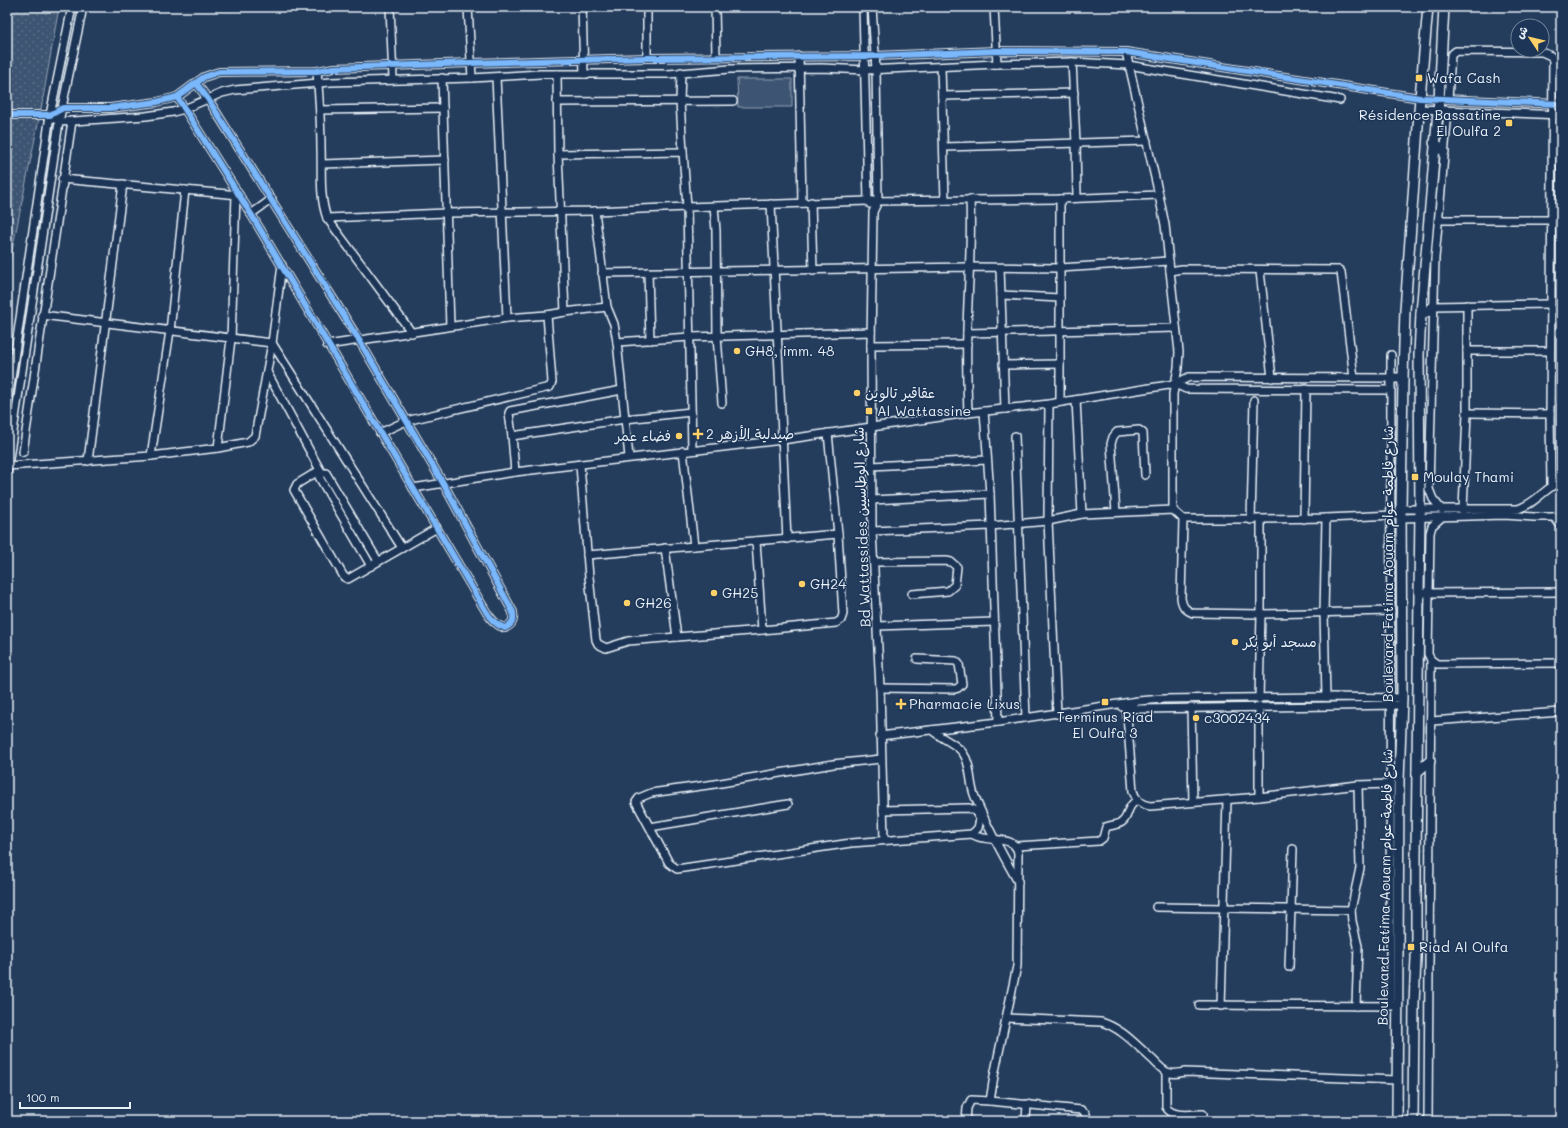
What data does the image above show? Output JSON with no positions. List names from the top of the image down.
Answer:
{
  "streets": {
    "main road": ["Boulevard Fatima Aouam شارع فاطمة عوام"],
    "street": ["Bd Wattassides شارع الوطاسيين"]
  },
  "places": {
    "transit": [
      "Wafa Cash",
      "Résidence Bassatine El Oulfa 2",
      "Al Wattassine",
      "Moulay Thami",
      "Terminus Riad El Oulfa 3",
      "Riad Al Oulfa"
    ],
    "other": [
      "GH8, imm. 48",
      "عقاقير تالوين",
      "فضاء عمر",
      "GH24",
      "GH25",
      "GH26",
      "مسجد أبو بكر",
      "c3002434"
    ],
    "health": ["صيدلية الأزهر 2", "Pharmacie Lixus"]
  },
  "scale_bar": "100 m",
  "north": "top left"
}
